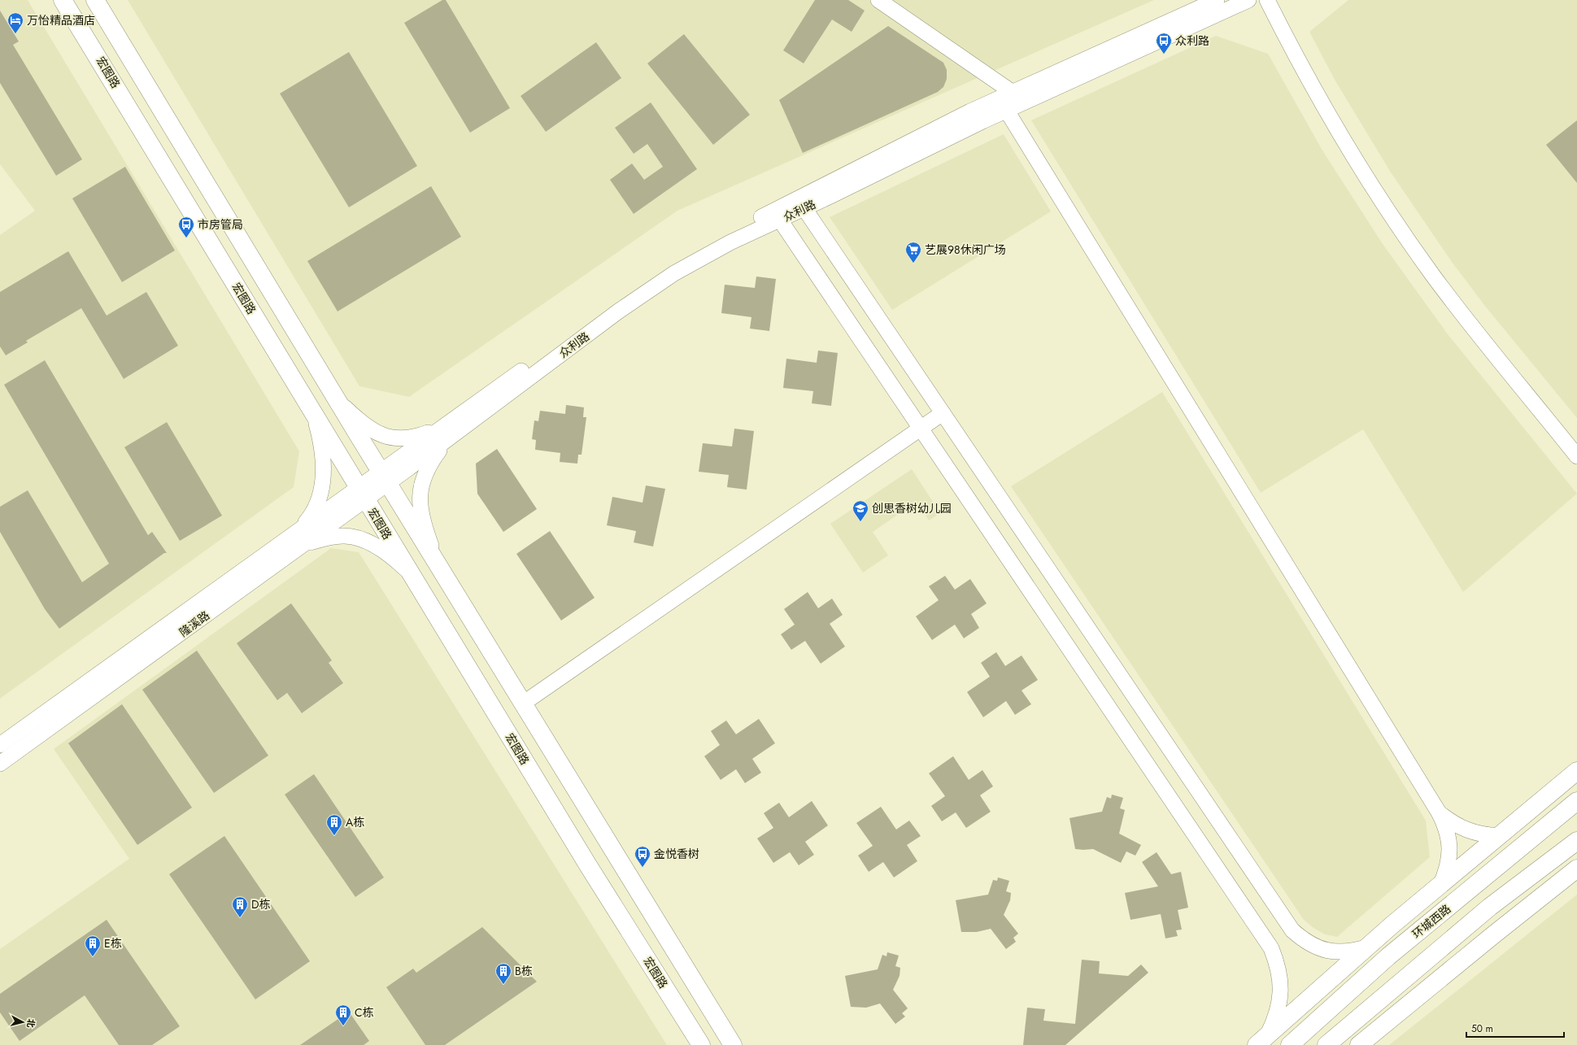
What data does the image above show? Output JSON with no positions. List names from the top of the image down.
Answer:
{
  "streets": {
    "main road": ["宏图路", "环城西路"],
    "street": ["众利路", "隆溪路"]
  },
  "crossings": [
    ["宏图路", "隆溪路"],
    ["众利路", "隆溪路"]
  ],
  "places": {
    "hotel": ["万怡精品酒店"],
    "bus stop": ["众利路", "市房管局", "金悦香树"],
    "supermarket": ["艺展98休闲广场"],
    "school or university": ["创思香树幼儿园"],
    "building": [
      "A栋",
      "D栋",
      "E栋",
      "B栋",
      "C栋"
    ]
  },
  "scale_bar": "50 m",
  "north": "right"
}
